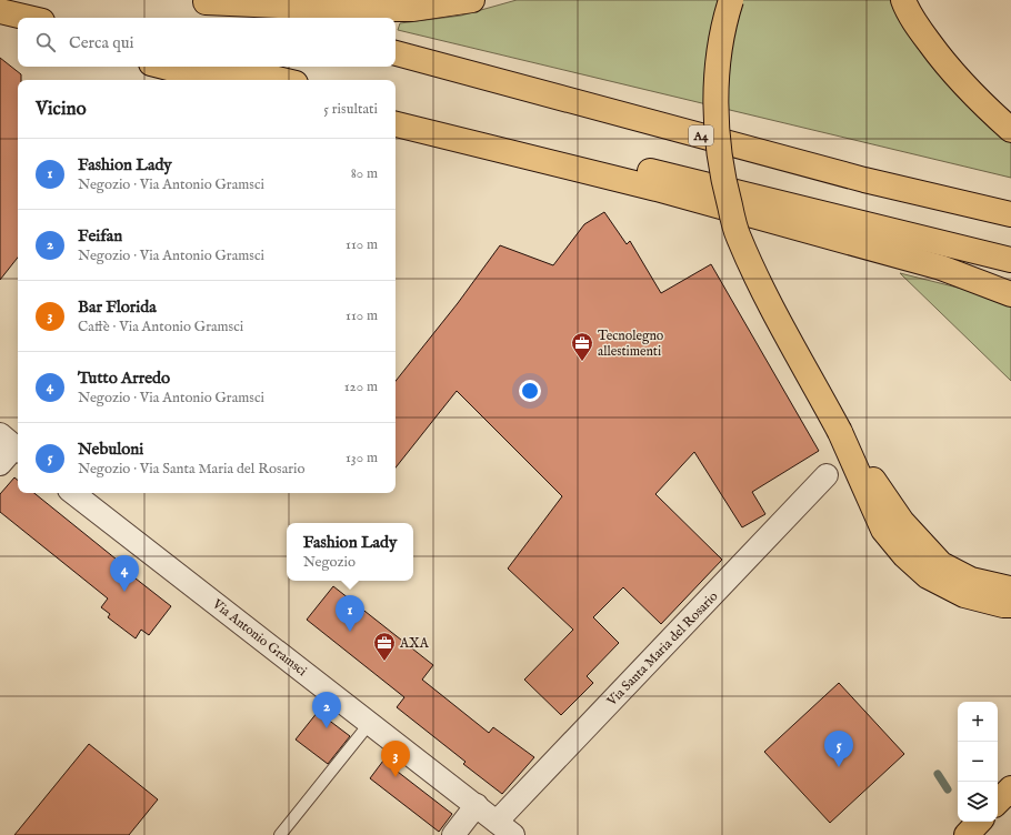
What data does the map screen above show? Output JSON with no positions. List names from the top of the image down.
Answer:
{
  "streets": {
    "highway": ["A4"],
    "street": ["Via Antonio Gramsci", "Via Santa Maria del Rosario"]
  },
  "crossings": [
    ["Via Antonio Gramsci", "Via Santa Maria del Rosario"]
  ],
  "places": {
    "office": ["Tecnolegno allestimenti", "AXA"]
  },
  "page": {
    "search": "Cerca qui",
    "heading": ["Vicino", "5 risultati"],
    "list": [
      {
        "mark": "1",
        "name": "Fashion Lady",
        "note": "Negozio · Via Antonio Gramsci",
        "value": "80 m"
      },
      {
        "mark": "2",
        "name": "Feifan",
        "note": "Negozio · Via Antonio Gramsci",
        "value": "110 m"
      },
      {
        "mark": "3",
        "name": "Bar Florida",
        "note": "Caffè · Via Antonio Gramsci",
        "value": "110 m"
      },
      {
        "mark": "4",
        "name": "Tutto Arredo",
        "note": "Negozio · Via Antonio Gramsci",
        "value": "120 m"
      },
      {
        "mark": "5",
        "name": "Nebuloni",
        "note": "Negozio · Via Santa Maria del Rosario",
        "value": "130 m"
      }
    ],
    "popup": ["Fashion Lady", "Negozio"],
    "pins": [
      "4",
      "1",
      "2",
      "5",
      "3"
    ],
    "map_buttons": ["+", "−"]
  }
}
